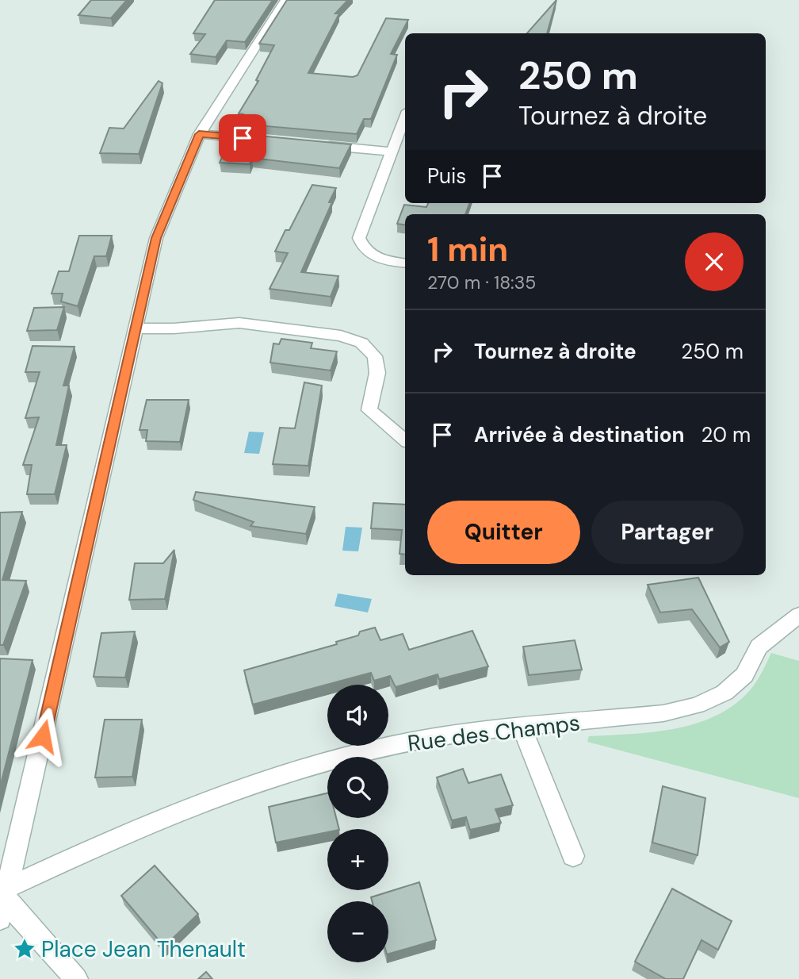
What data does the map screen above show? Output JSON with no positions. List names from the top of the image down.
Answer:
{
  "streets": {
    "street": ["Rue des Champs"]
  },
  "places": {
    "place": ["Place Jean Thenault"]
  },
  "page": {
    "turn": ["250 m", "Tournez à droite"],
    "then": "Puis",
    "heading": ["1 min", "270 m · 18:35"],
    "list": [
      {
        "name": "Tournez à droite",
        "value": "250 m"
      },
      {
        "name": "Arrivée à destination",
        "value": "20 m"
      }
    ],
    "buttons": ["Quitter", "Partager"],
    "map_buttons": ["+", "−"]
  }
}
